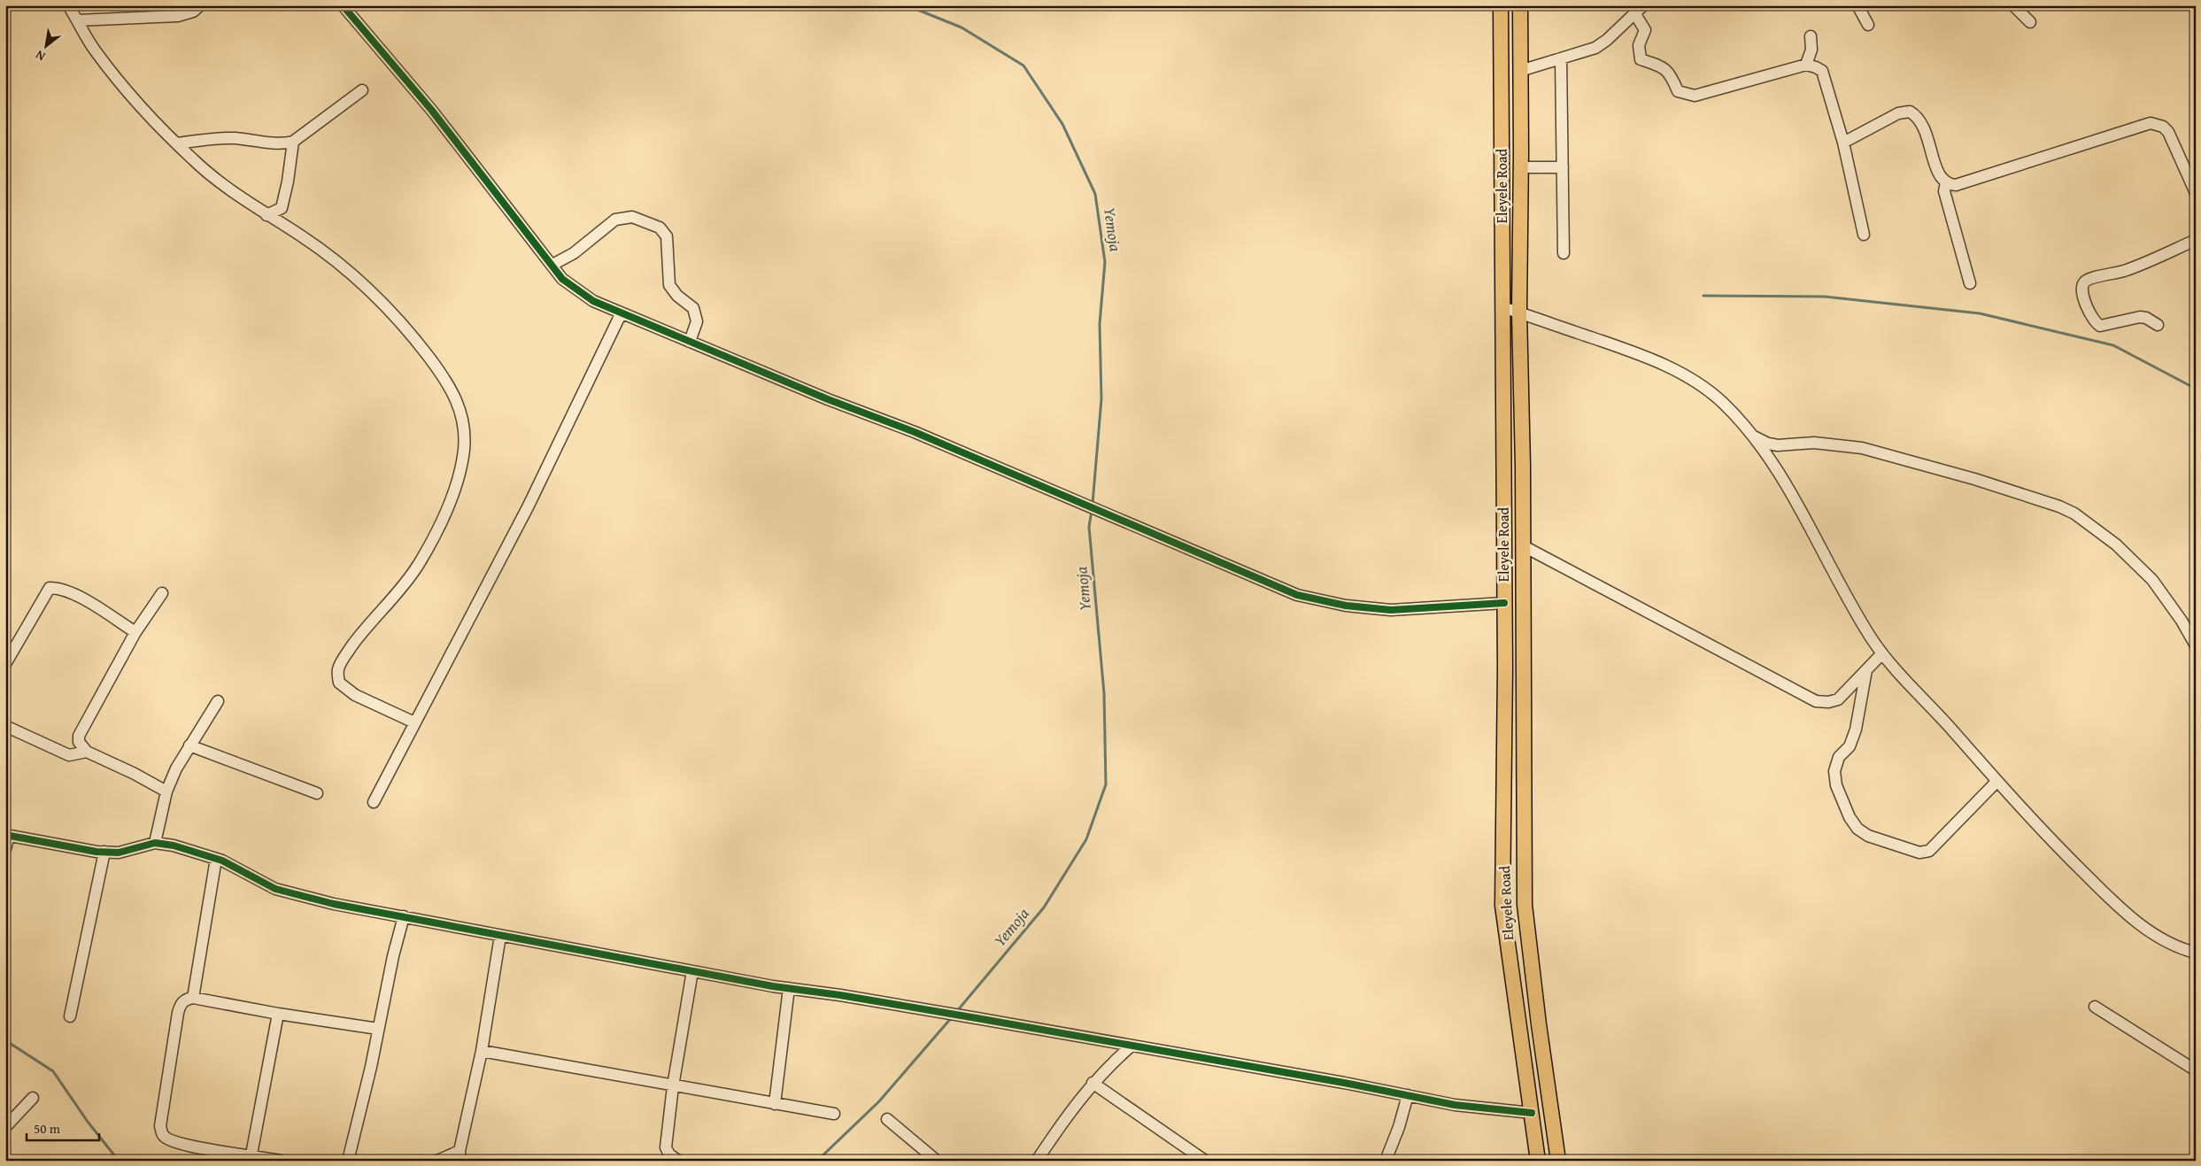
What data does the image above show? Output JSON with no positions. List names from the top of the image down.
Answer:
{
  "streets": {
    "main road": ["Eleyele Road"]
  },
  "water": ["Yemoja"],
  "scale_bar": "50 m",
  "north": "bottom left"
}
